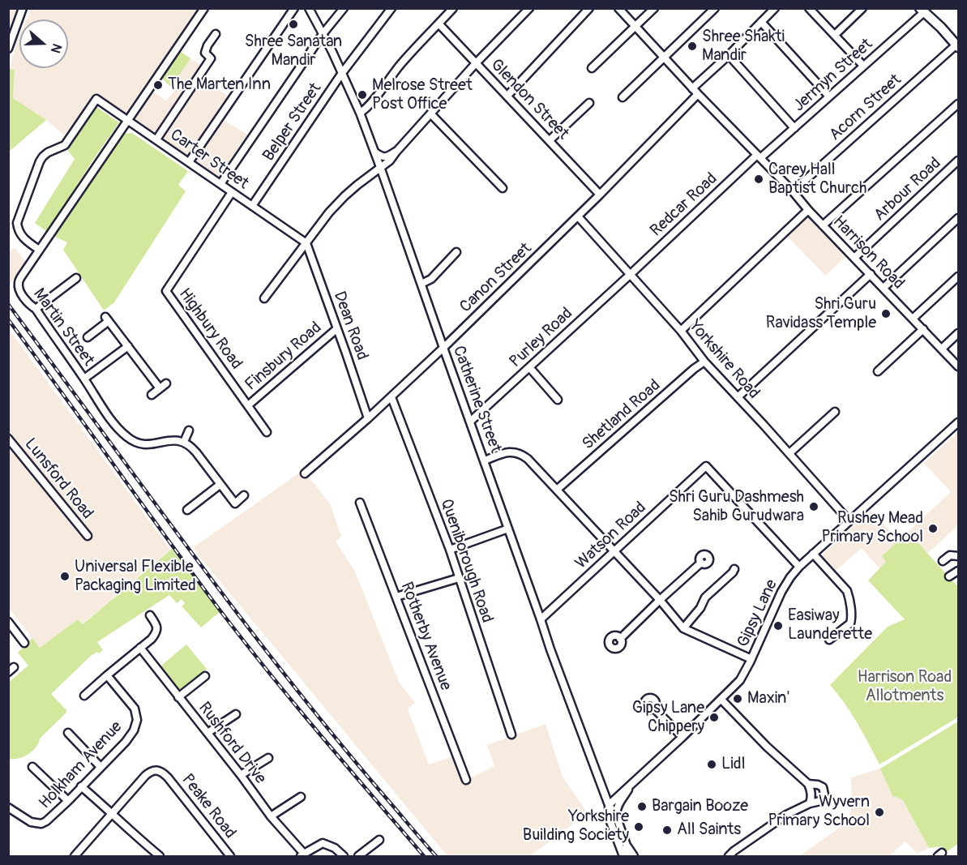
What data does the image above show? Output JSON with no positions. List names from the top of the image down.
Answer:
{
  "streets": {
    "street": [
      "Jermyn Street",
      "Glendon Street",
      "Acorn Street",
      "Belper Street",
      "Carter Street",
      "Arbour Road",
      "Redcar Road",
      "Harrison Road",
      "Canon Street",
      "Dean Road",
      "Martin Street",
      "Highbury Road",
      "Purley Road",
      "Finsbury Road",
      "Yorkshire Road",
      "Catherine Street",
      "Shetland Road",
      "Lunsford Road",
      "Watson Road",
      "Queniborough Road",
      "Gipsy Lane",
      "Rotherby Avenue",
      "Rushford Drive",
      "Holkham Avenue",
      "Peake Road"
    ]
  },
  "crossings": [
    ["Jermyn Street", "Redcar Road"],
    ["Jermyn Street", "Harrison Road"],
    ["Glendon Street", "Canon Street"],
    ["Acorn Street", "Harrison Road"],
    ["Belper Street", "Carter Street"],
    ["Belper Street", "Catherine Street"],
    ["Carter Street", "Dean Road"],
    ["Carter Street", "Martin Street"],
    ["Carter Street", "Highbury Road"],
    ["Arbour Road", "Harrison Road"],
    ["Redcar Road", "Harrison Road"],
    ["Redcar Road", "Purley Road"],
    ["Redcar Road", "Yorkshire Road"],
    ["Harrison Road", "Canon Street"],
    ["Canon Street", "Dean Road"],
    ["Canon Street", "Yorkshire Road"],
    ["Canon Street", "Catherine Street"],
    ["Canon Street", "Queniborough Road"],
    ["Dean Road", "Finsbury Road"],
    ["Highbury Road", "Finsbury Road"],
    ["Purley Road", "Yorkshire Road"],
    ["Purley Road", "Catherine Street"],
    ["Yorkshire Road", "Shetland Road"],
    ["Yorkshire Road", "Gipsy Lane"],
    ["Catherine Street", "Watson Road"],
    ["Catherine Street", "Gipsy Lane"],
    ["Watson Road", "Gipsy Lane"]
  ],
  "parks": ["Harrison Road Allotments"],
  "places": [
    "Shree Sanatan Mandir",
    "Shree Shakti Mandir",
    "The Marten Inn",
    "Melrose Street Post Office",
    "Carey Hall Baptist Church",
    "Shri Guru Ravidass Temple",
    "Shri Guru Dashmesh Sahib Gurudwara",
    "Rushey Mead Primary School",
    "Universal Flexible Packaging Limited",
    "Easiway Launderette",
    "Maxin'",
    "Gipsy Lane Chippery",
    "Lidl",
    "Bargain Booze",
    "Wyvern Primary School",
    "Yorkshire Building Society",
    "All Saints"
  ],
  "north": "right"
}
